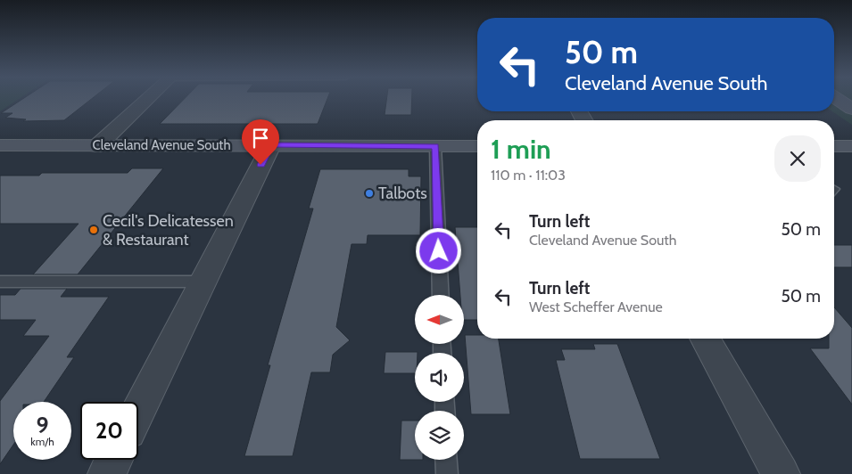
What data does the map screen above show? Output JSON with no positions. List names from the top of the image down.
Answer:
{
  "streets": {
    "street": ["Cleveland Avenue South"]
  },
  "places": ["Talbots", "Cecil's Delicatessen & Restaurant"],
  "north": "left",
  "page": {
    "turn": ["50 m", "Cleveland Avenue South"],
    "heading": ["1 min", "110 m · 11:03"],
    "list": [
      {
        "name": "Turn left",
        "note": "Cleveland Avenue South",
        "value": "50 m"
      },
      {
        "name": "Turn left",
        "note": "West Scheffer Avenue",
        "value": "50 m"
      }
    ],
    "speed": "9 km/h",
    "limit": "20"
  }
}
